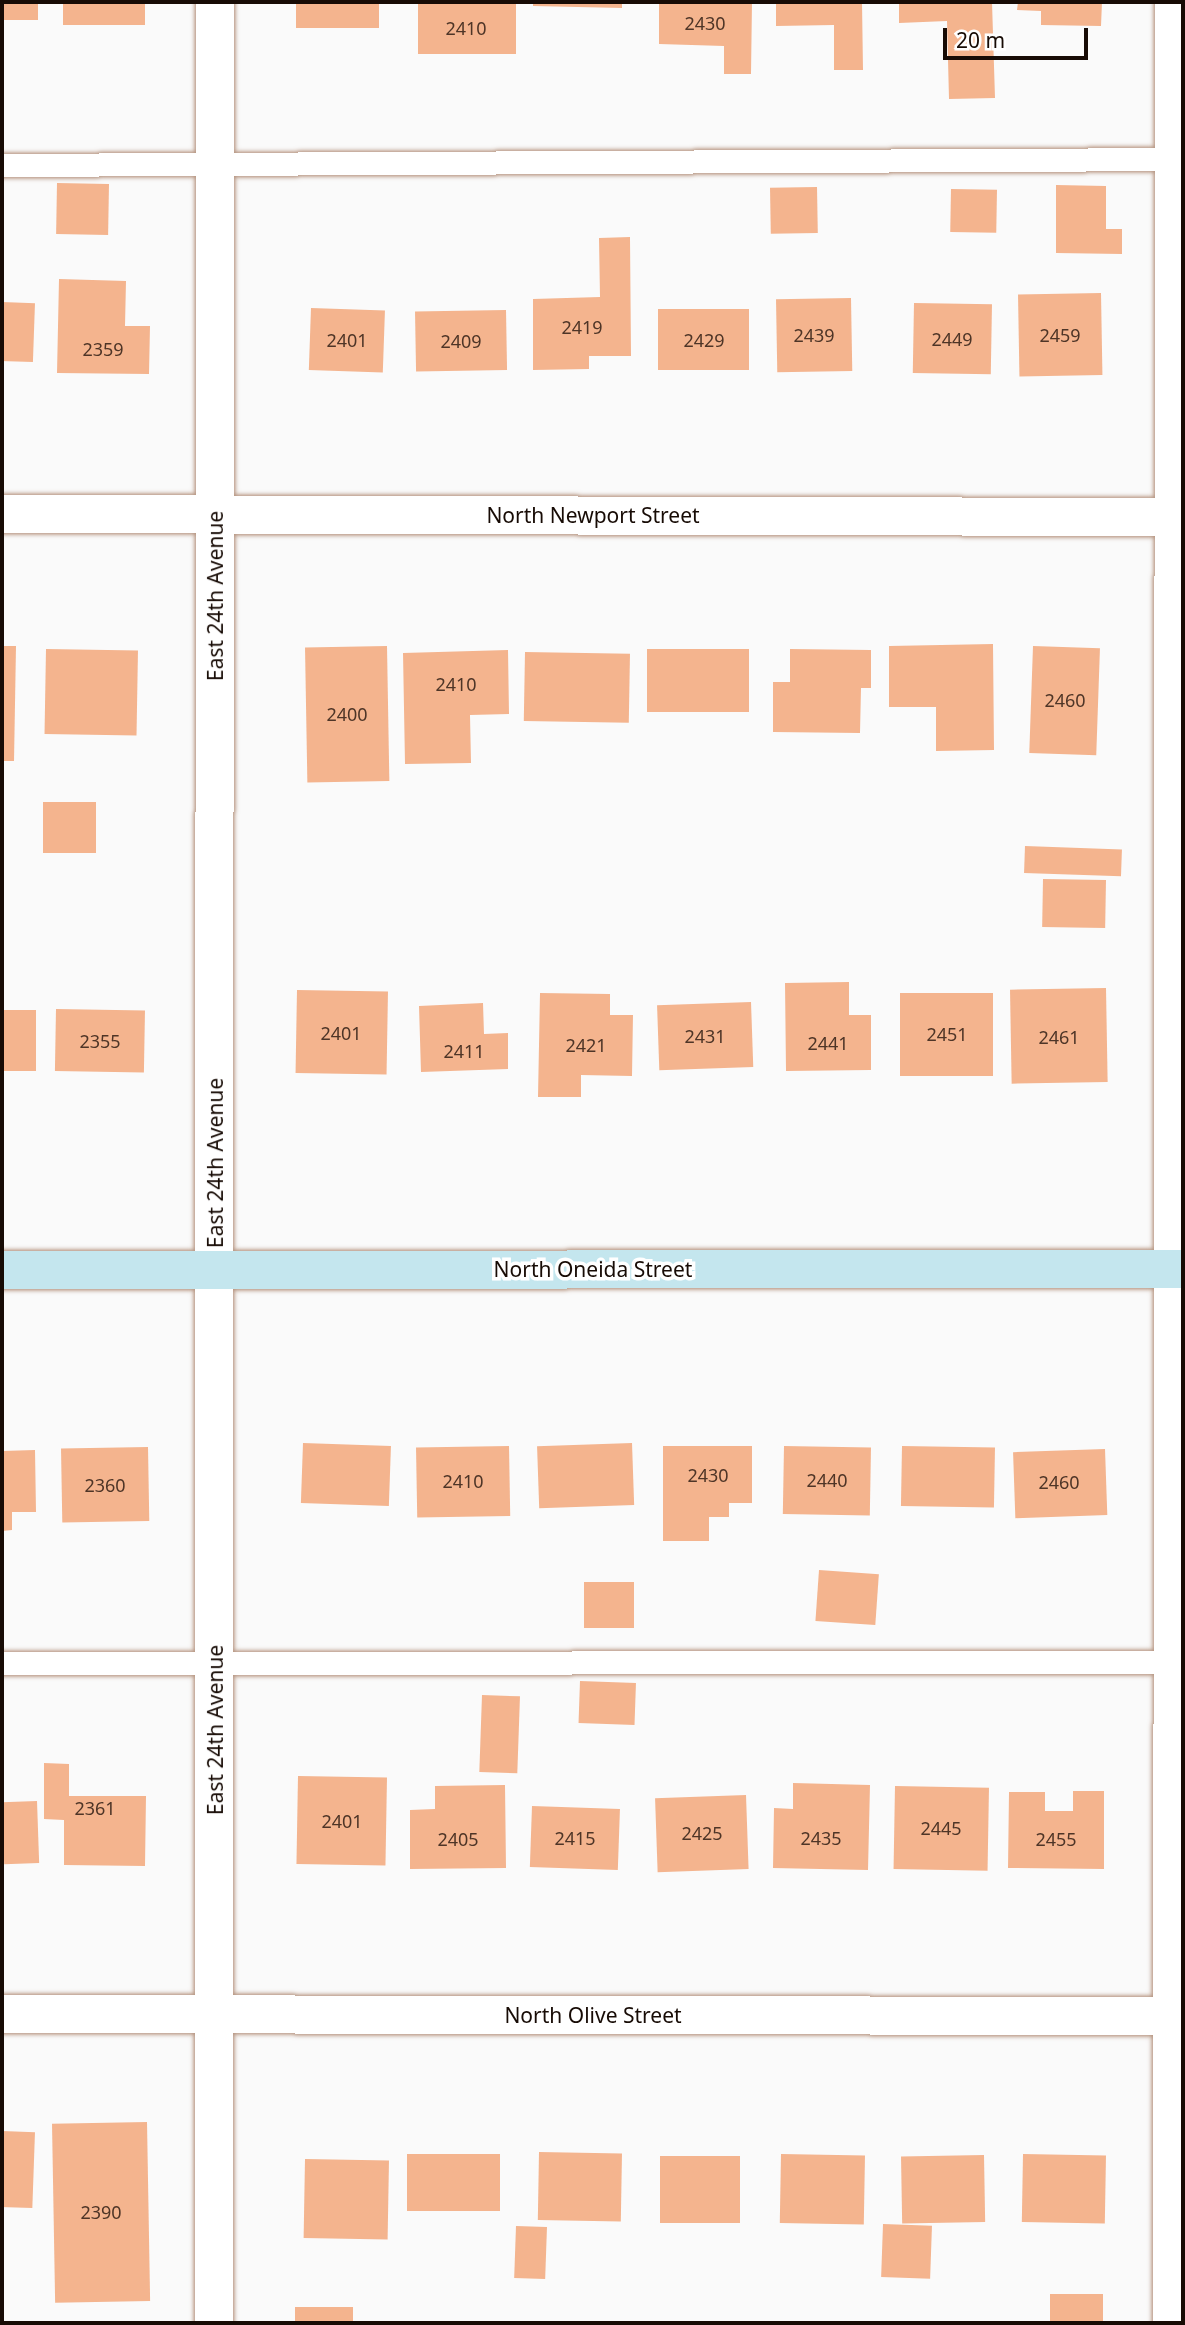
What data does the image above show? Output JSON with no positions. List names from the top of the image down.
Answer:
{
  "streets": {
    "street": [
      "North Newport Street",
      "East 24th Avenue",
      "North Oneida Street",
      "North Olive Street"
    ]
  },
  "crossings": [
    ["North Newport Street", "East 24th Avenue"],
    ["East 24th Avenue", "North Oneida Street"],
    ["East 24th Avenue", "North Olive Street"]
  ],
  "house_numbers": [
    "2430",
    "2410",
    "2419",
    "2439",
    "2459",
    "2449",
    "2401",
    "2429",
    "2409",
    "2359",
    "2410",
    "2460",
    "2400",
    "2401",
    "2451",
    "2431",
    "2461",
    "2355",
    "2441",
    "2421",
    "2411",
    "2430",
    "2440",
    "2410",
    "2460",
    "2360",
    "2361",
    "2401",
    "2445",
    "2425",
    "2415",
    "2435",
    "2405",
    "2455",
    "2390"
  ],
  "scale_bar": "20 m"
}
